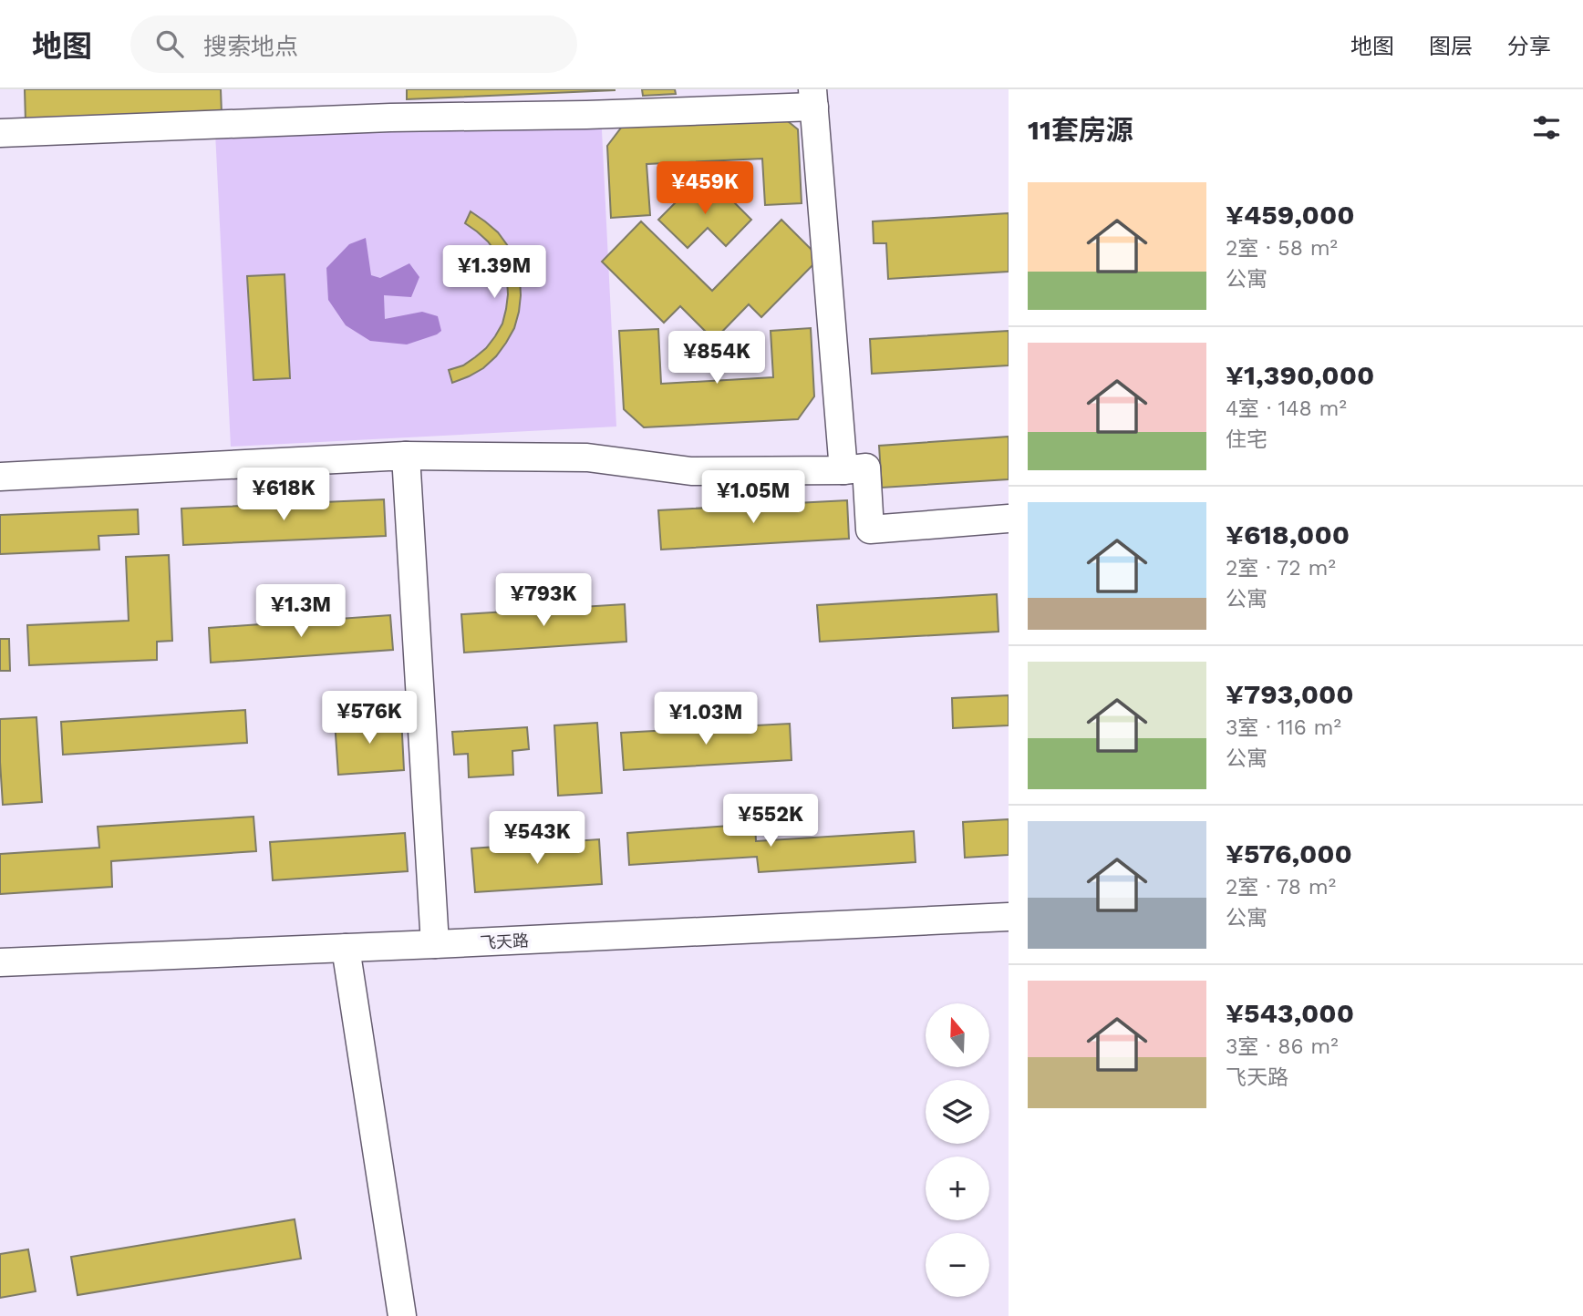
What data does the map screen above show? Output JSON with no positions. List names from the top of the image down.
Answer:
{
  "streets": {
    "street": ["飞天路"]
  },
  "north": "top",
  "page": {
    "header": "地图",
    "search": "搜索地点",
    "nav": ["地图", "图层", "分享"],
    "heading": "11套房源",
    "price": [
      "¥459K",
      "¥1.39M",
      "¥854K",
      "¥618K",
      "¥1.05M",
      "¥793K",
      "¥1.3M",
      "¥576K",
      "¥1.03M",
      "¥552K",
      "¥543K"
    ],
    "list": [
      {
        "name": "¥459,000",
        "note": "2室 · 58 m² · 公寓"
      },
      {
        "name": "¥1,390,000",
        "note": "4室 · 148 m² · 住宅"
      },
      {
        "name": "¥618,000",
        "note": "2室 · 72 m² · 公寓"
      },
      {
        "name": "¥793,000",
        "note": "3室 · 116 m² · 公寓"
      },
      {
        "name": "¥576,000",
        "note": "2室 · 78 m² · 公寓"
      },
      {
        "name": "¥543,000",
        "note": "3室 · 86 m² · 飞天路"
      }
    ],
    "map_buttons": ["+", "−"]
  }
}
